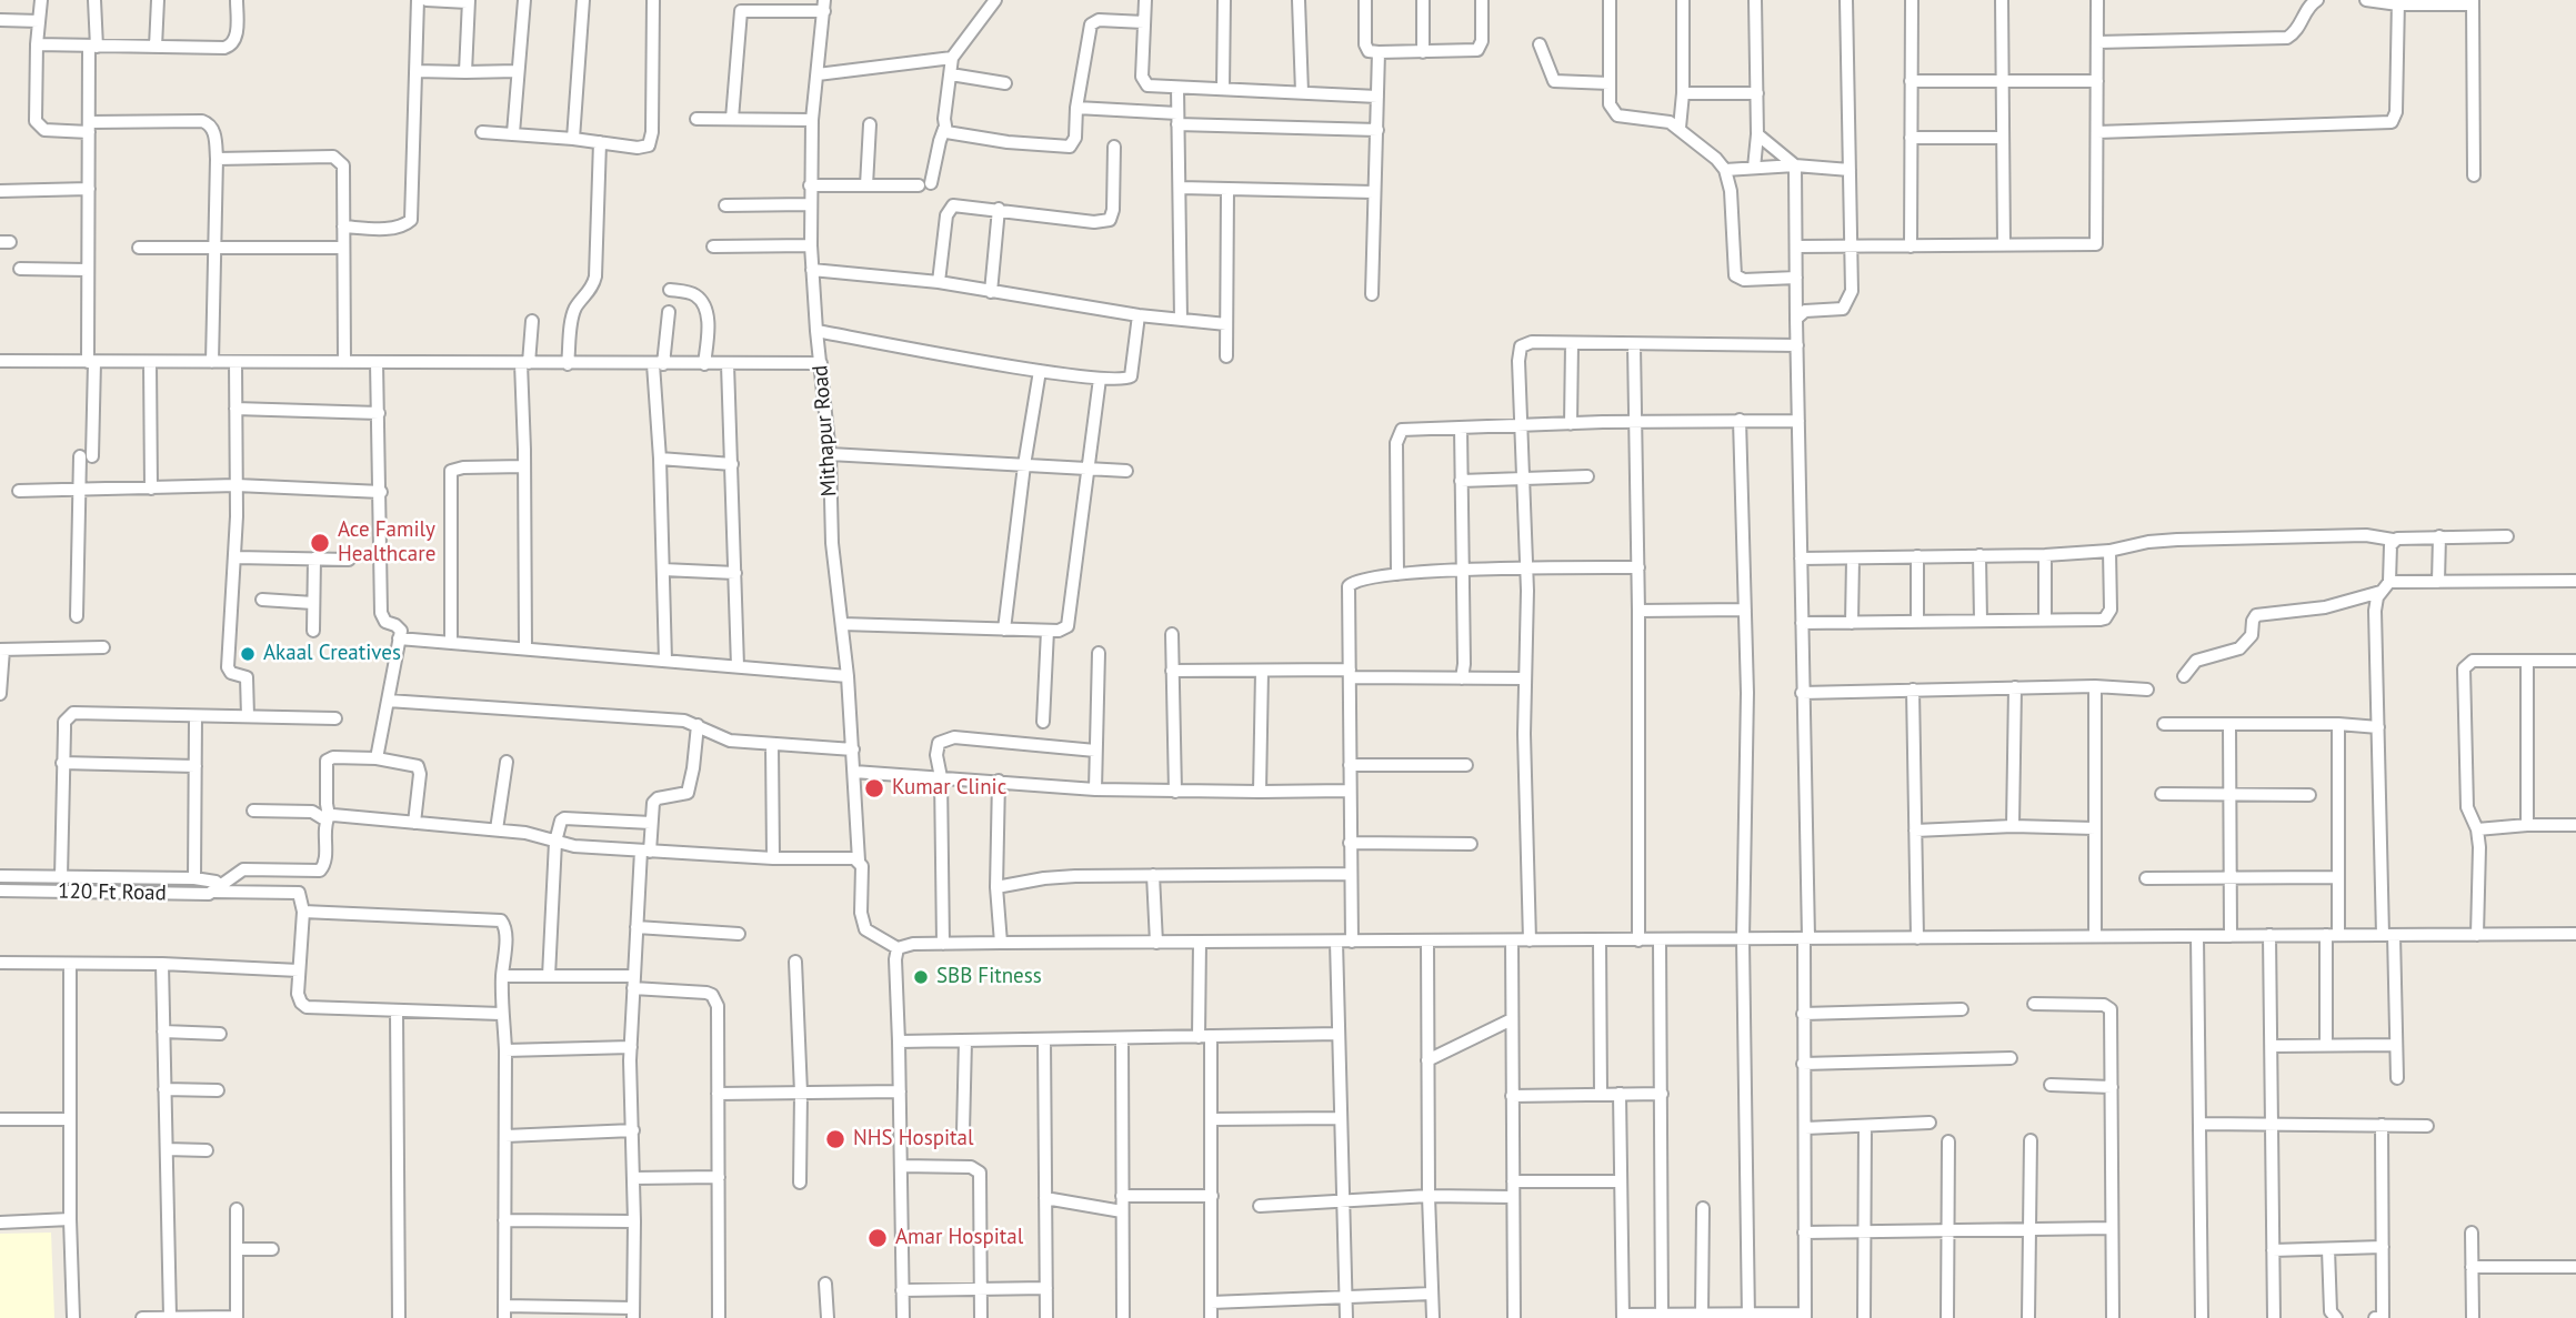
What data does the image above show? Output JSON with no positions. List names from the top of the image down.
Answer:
{
  "streets": {
    "street": ["Mithapur Road", "120 Ft Road"]
  },
  "places": [
    "Ace Family Healthcare",
    "Akaal Creatives",
    "Kumar Clinic",
    "SBB Fitness",
    "NHS Hospital",
    "Amar Hospital"
  ]
}
